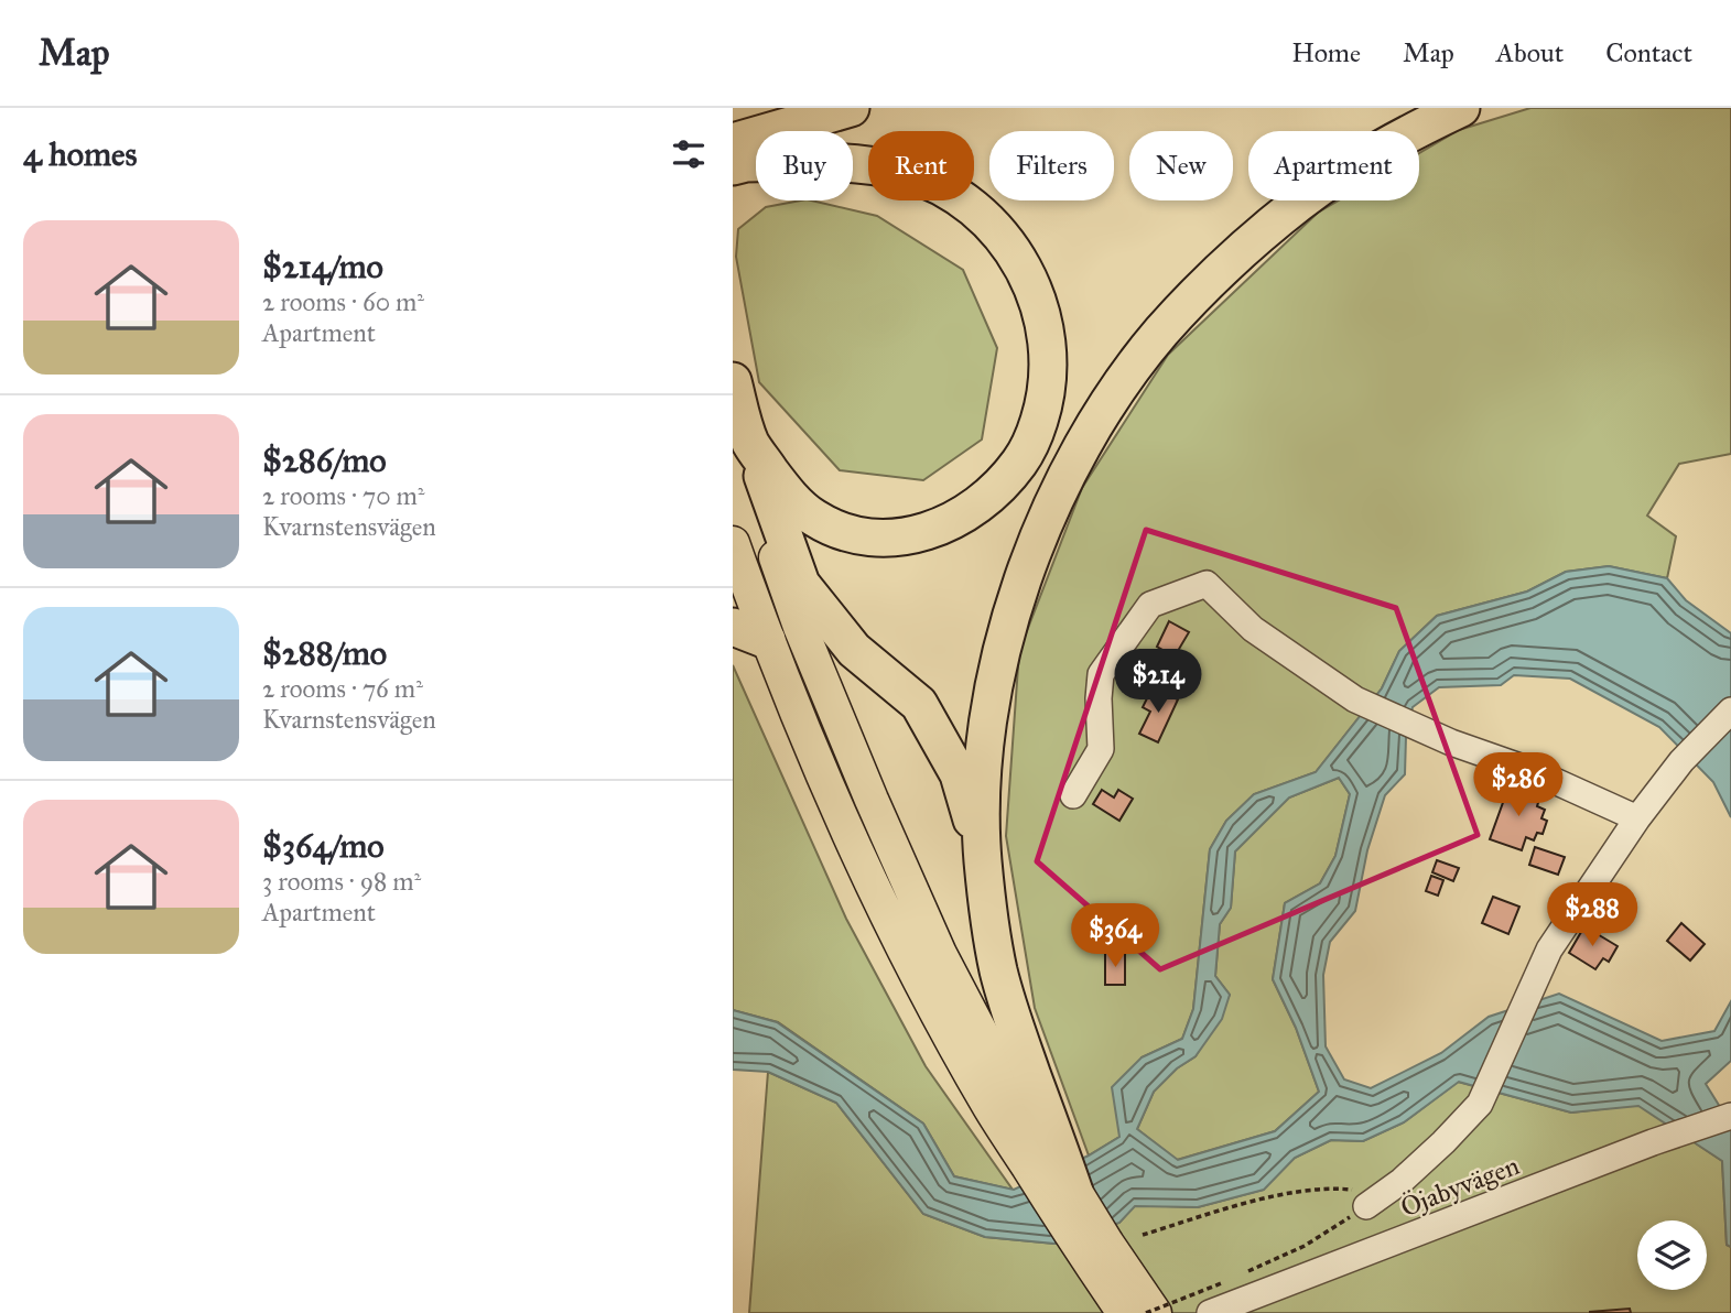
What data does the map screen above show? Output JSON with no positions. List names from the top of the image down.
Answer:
{
  "streets": {
    "street": ["Öjabyvägen"]
  },
  "page": {
    "header": "Map",
    "nav": [
      "Home",
      "Map",
      "About",
      "Contact"
    ],
    "heading": "4 homes",
    "chip": [
      "Buy",
      "Rent",
      "Filters",
      "New",
      "Apartment"
    ],
    "list": [
      {
        "name": "$214/mo",
        "note": "2 rooms · 60 m² · Apartment"
      },
      {
        "name": "$286/mo",
        "note": "2 rooms · 70 m² · Kvarnstensvägen"
      },
      {
        "name": "$288/mo",
        "note": "2 rooms · 76 m² · Kvarnstensvägen"
      },
      {
        "name": "$364/mo",
        "note": "3 rooms · 98 m² · Apartment"
      }
    ],
    "price": [
      "$214",
      "$286",
      "$288",
      "$364"
    ]
  }
}
